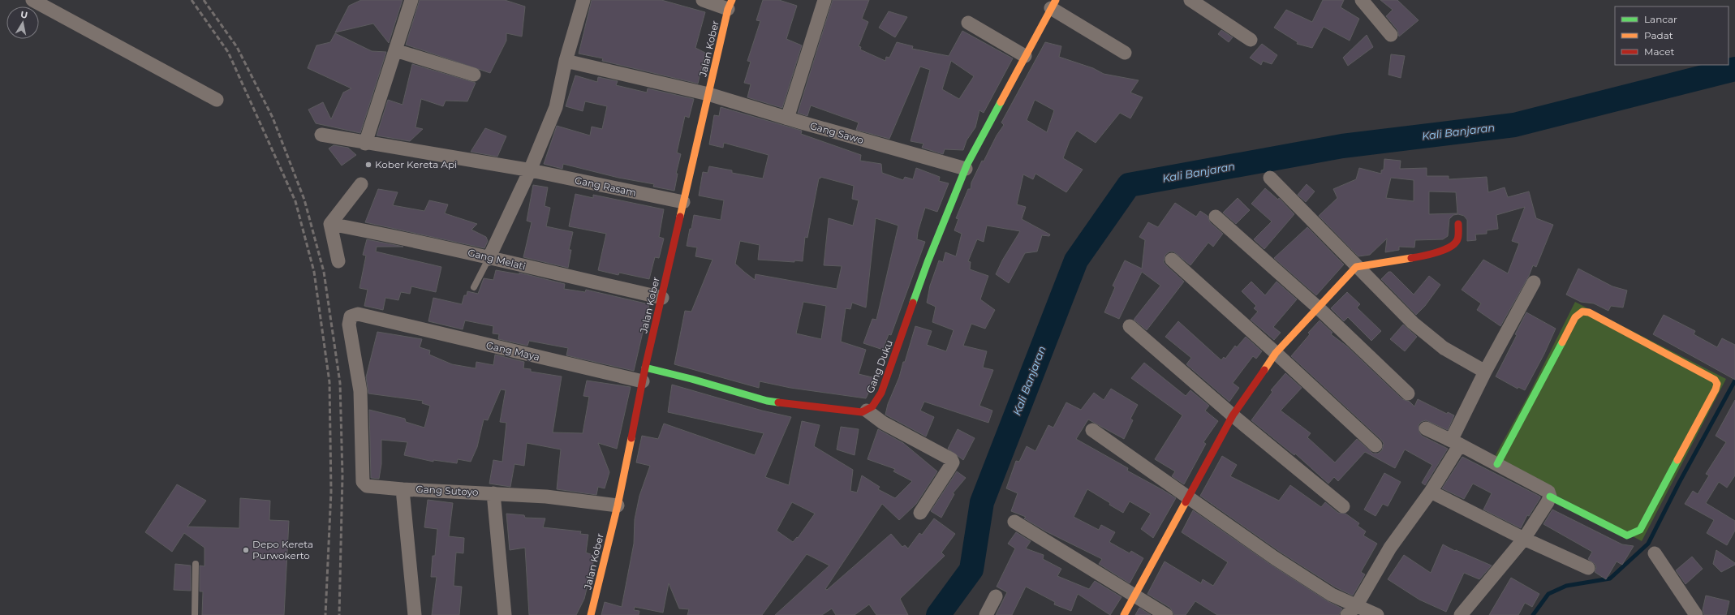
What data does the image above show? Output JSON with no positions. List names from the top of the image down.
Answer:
{
  "streets": {
    "street": [
      "Jalan Kober",
      "Gang Sawo",
      "Gang Rasam",
      "Gang Melati",
      "Gang Maya",
      "Gang Duku",
      "Gang Sutoyo"
    ]
  },
  "crossings": [
    ["Jalan Kober", "Gang Sawo"],
    ["Jalan Kober", "Gang Rasam"],
    ["Jalan Kober", "Gang Melati"],
    ["Jalan Kober", "Gang Maya"],
    ["Jalan Kober", "Gang Sutoyo"],
    ["Gang Sawo", "Gang Duku"],
    ["Gang Maya", "Gang Sutoyo"]
  ],
  "water": ["Kali Banjaran"],
  "places": ["Kober Kereta Api", "Depo Kereta Purwokerto"],
  "legend": ["Lancar", "Padat", "Macet"],
  "north": "top"
}
